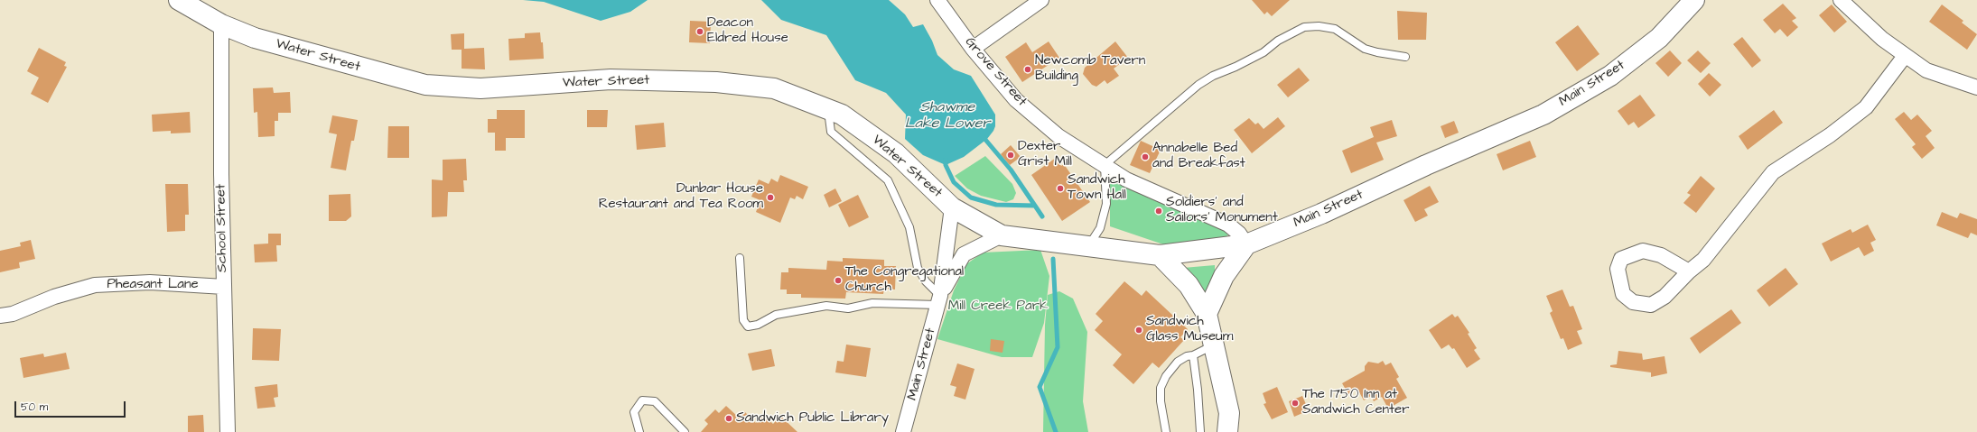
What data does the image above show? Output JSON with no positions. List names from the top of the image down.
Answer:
{
  "streets": {
    "main road": ["Water Street", "Main Street"],
    "street": ["Grove Street", "School Street", "Pheasant Lane"]
  },
  "crossings": [
    ["Water Street", "Main Street"],
    ["Water Street", "School Street"],
    ["Grove Street", "Main Street"],
    ["School Street", "Pheasant Lane"]
  ],
  "water": ["Shawme Lake Lower"],
  "parks": ["Mill Creek Park"],
  "places": [
    "Deacon Eldred House",
    "Newcomb Tavern Building",
    "Dexter Grist Mill",
    "Annabelle Bed and Breakfast",
    "Sandwich Town Hall",
    "Dunbar House Restaurant and Tea Room",
    "Soldiers' and Sailors' Monument",
    "The Congregational Church",
    "Sandwich Glass Museum",
    "The 1750 Inn at Sandwich Center",
    "Sandwich Public Library"
  ],
  "scale_bar": "50 m"
}
